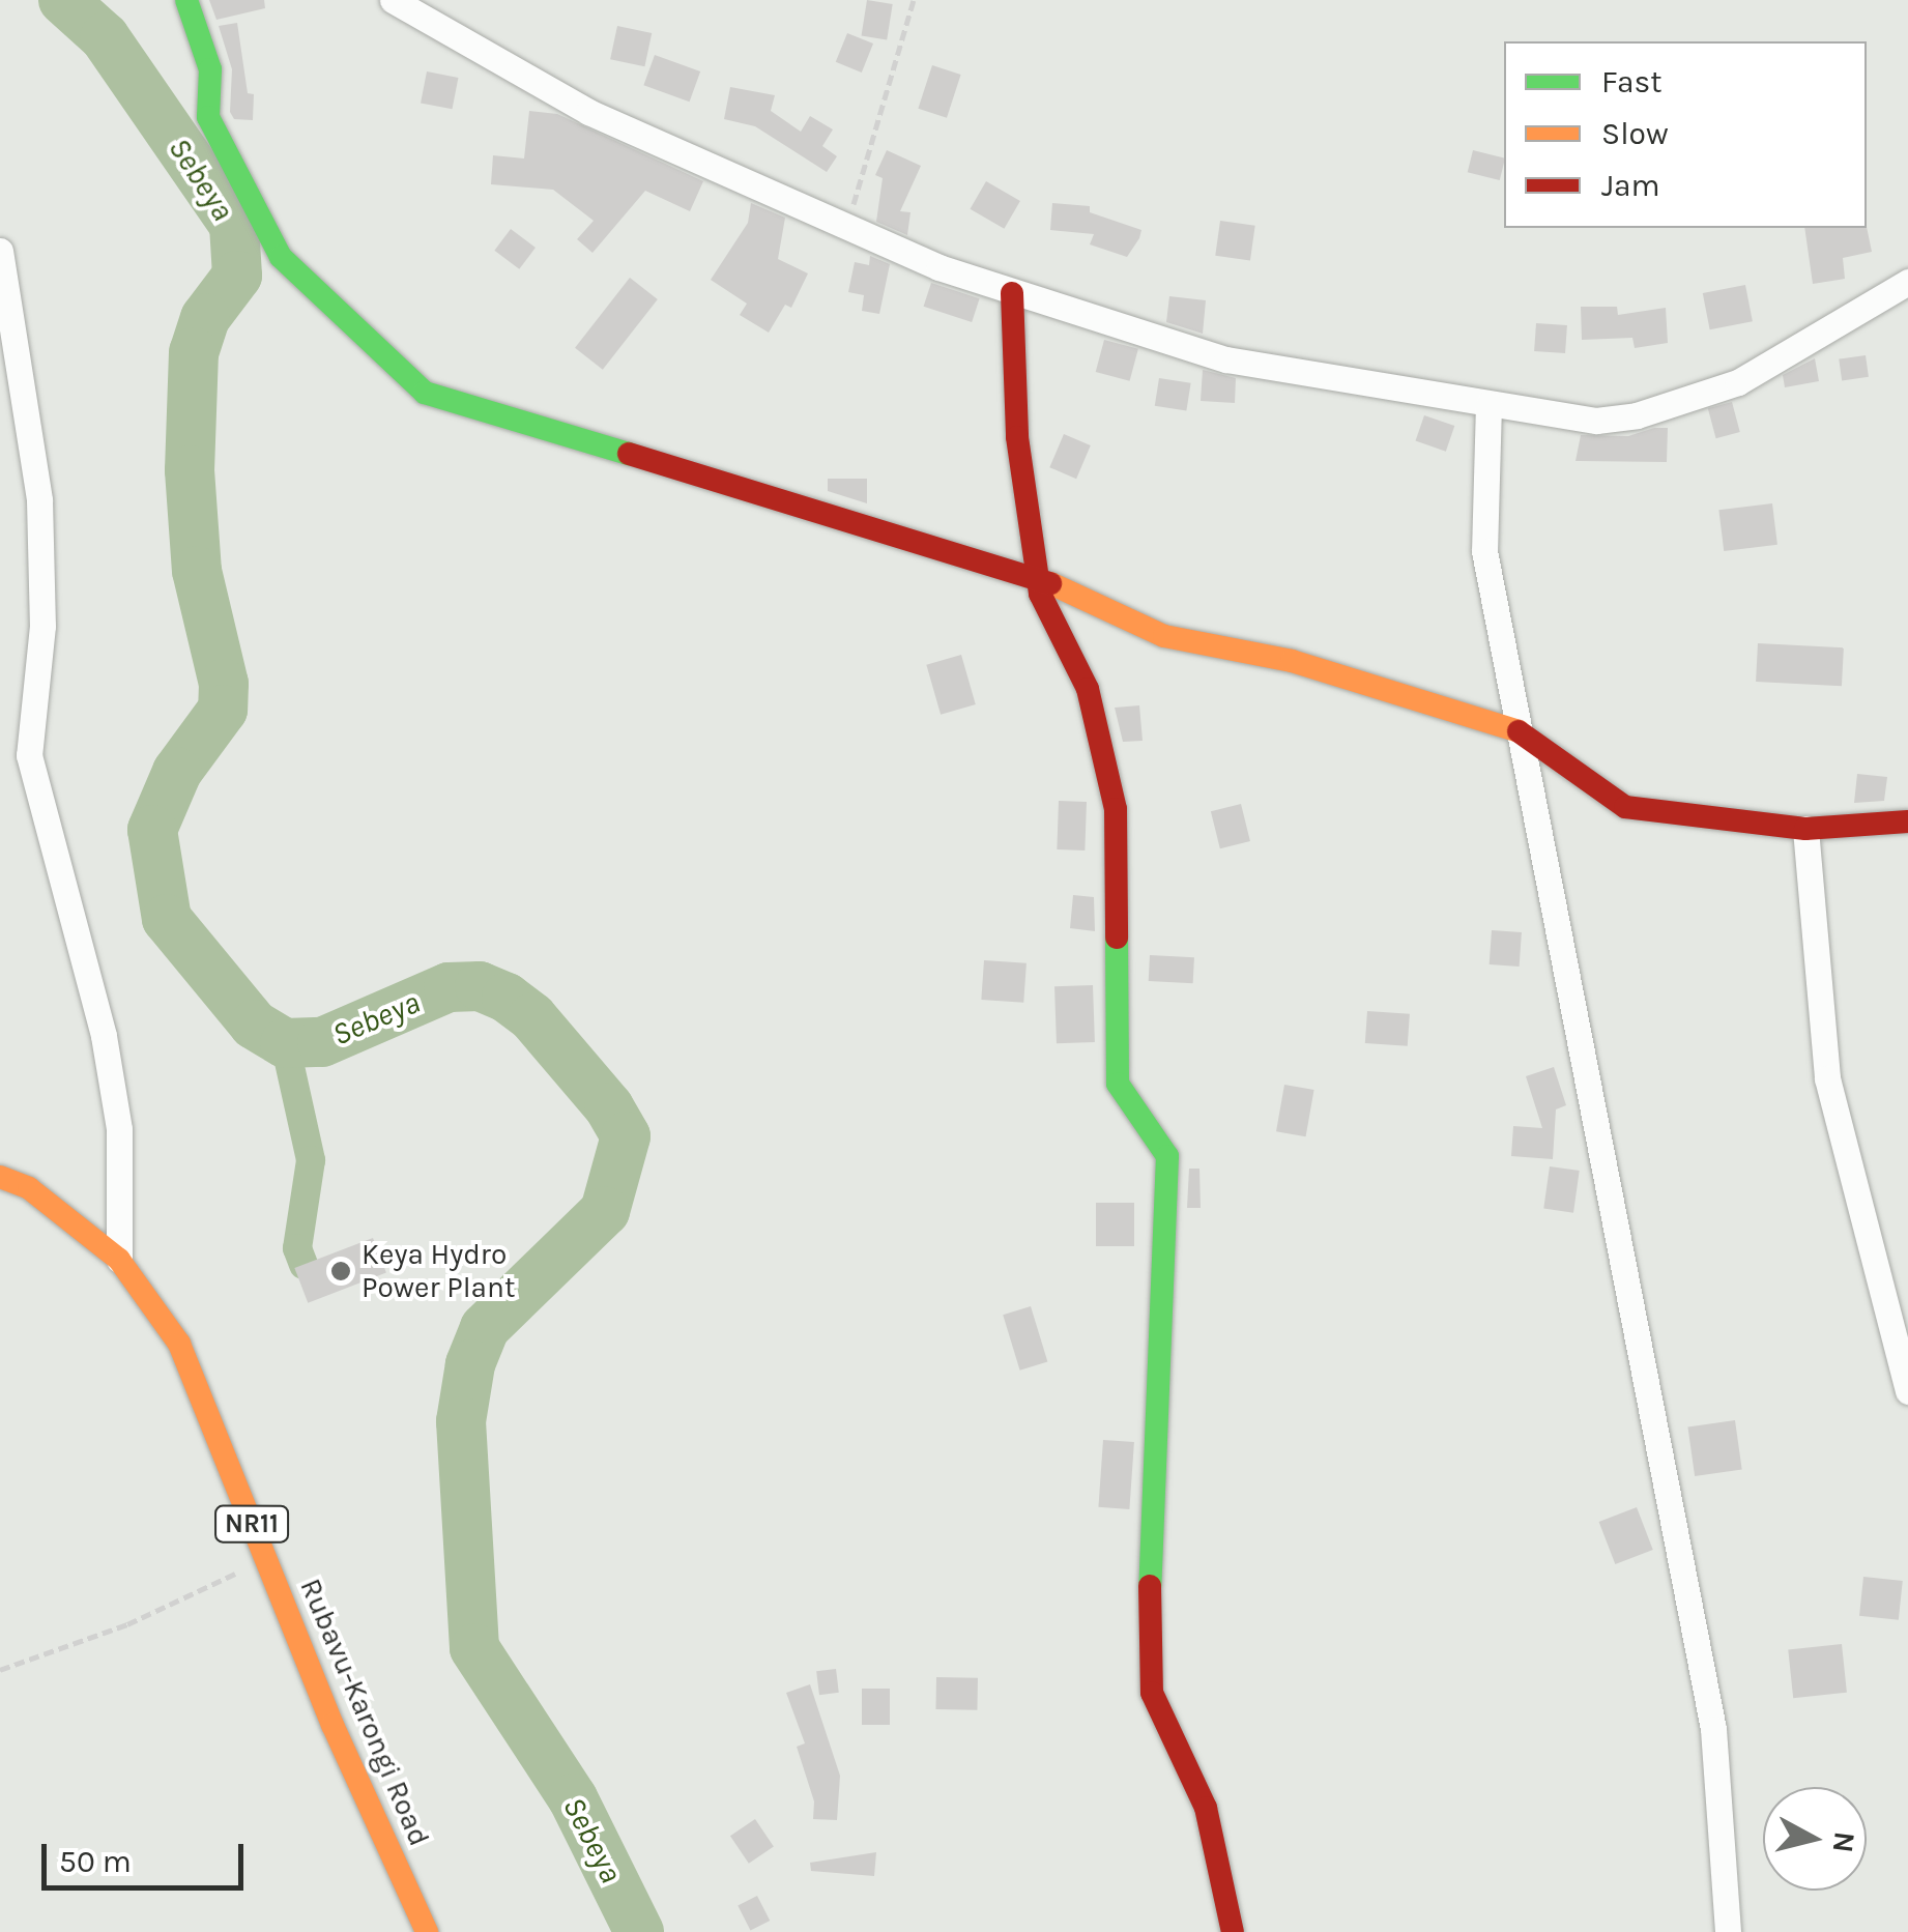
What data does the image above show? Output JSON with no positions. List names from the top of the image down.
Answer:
{
  "streets": {
    "main road": ["NR11", "Rubavu-Karongi Road"]
  },
  "water": ["Sebeya"],
  "places": ["Keya Hydro Power Plant"],
  "legend": ["Fast", "Slow", "Jam"],
  "scale_bar": "50 m",
  "north": "right"
}
